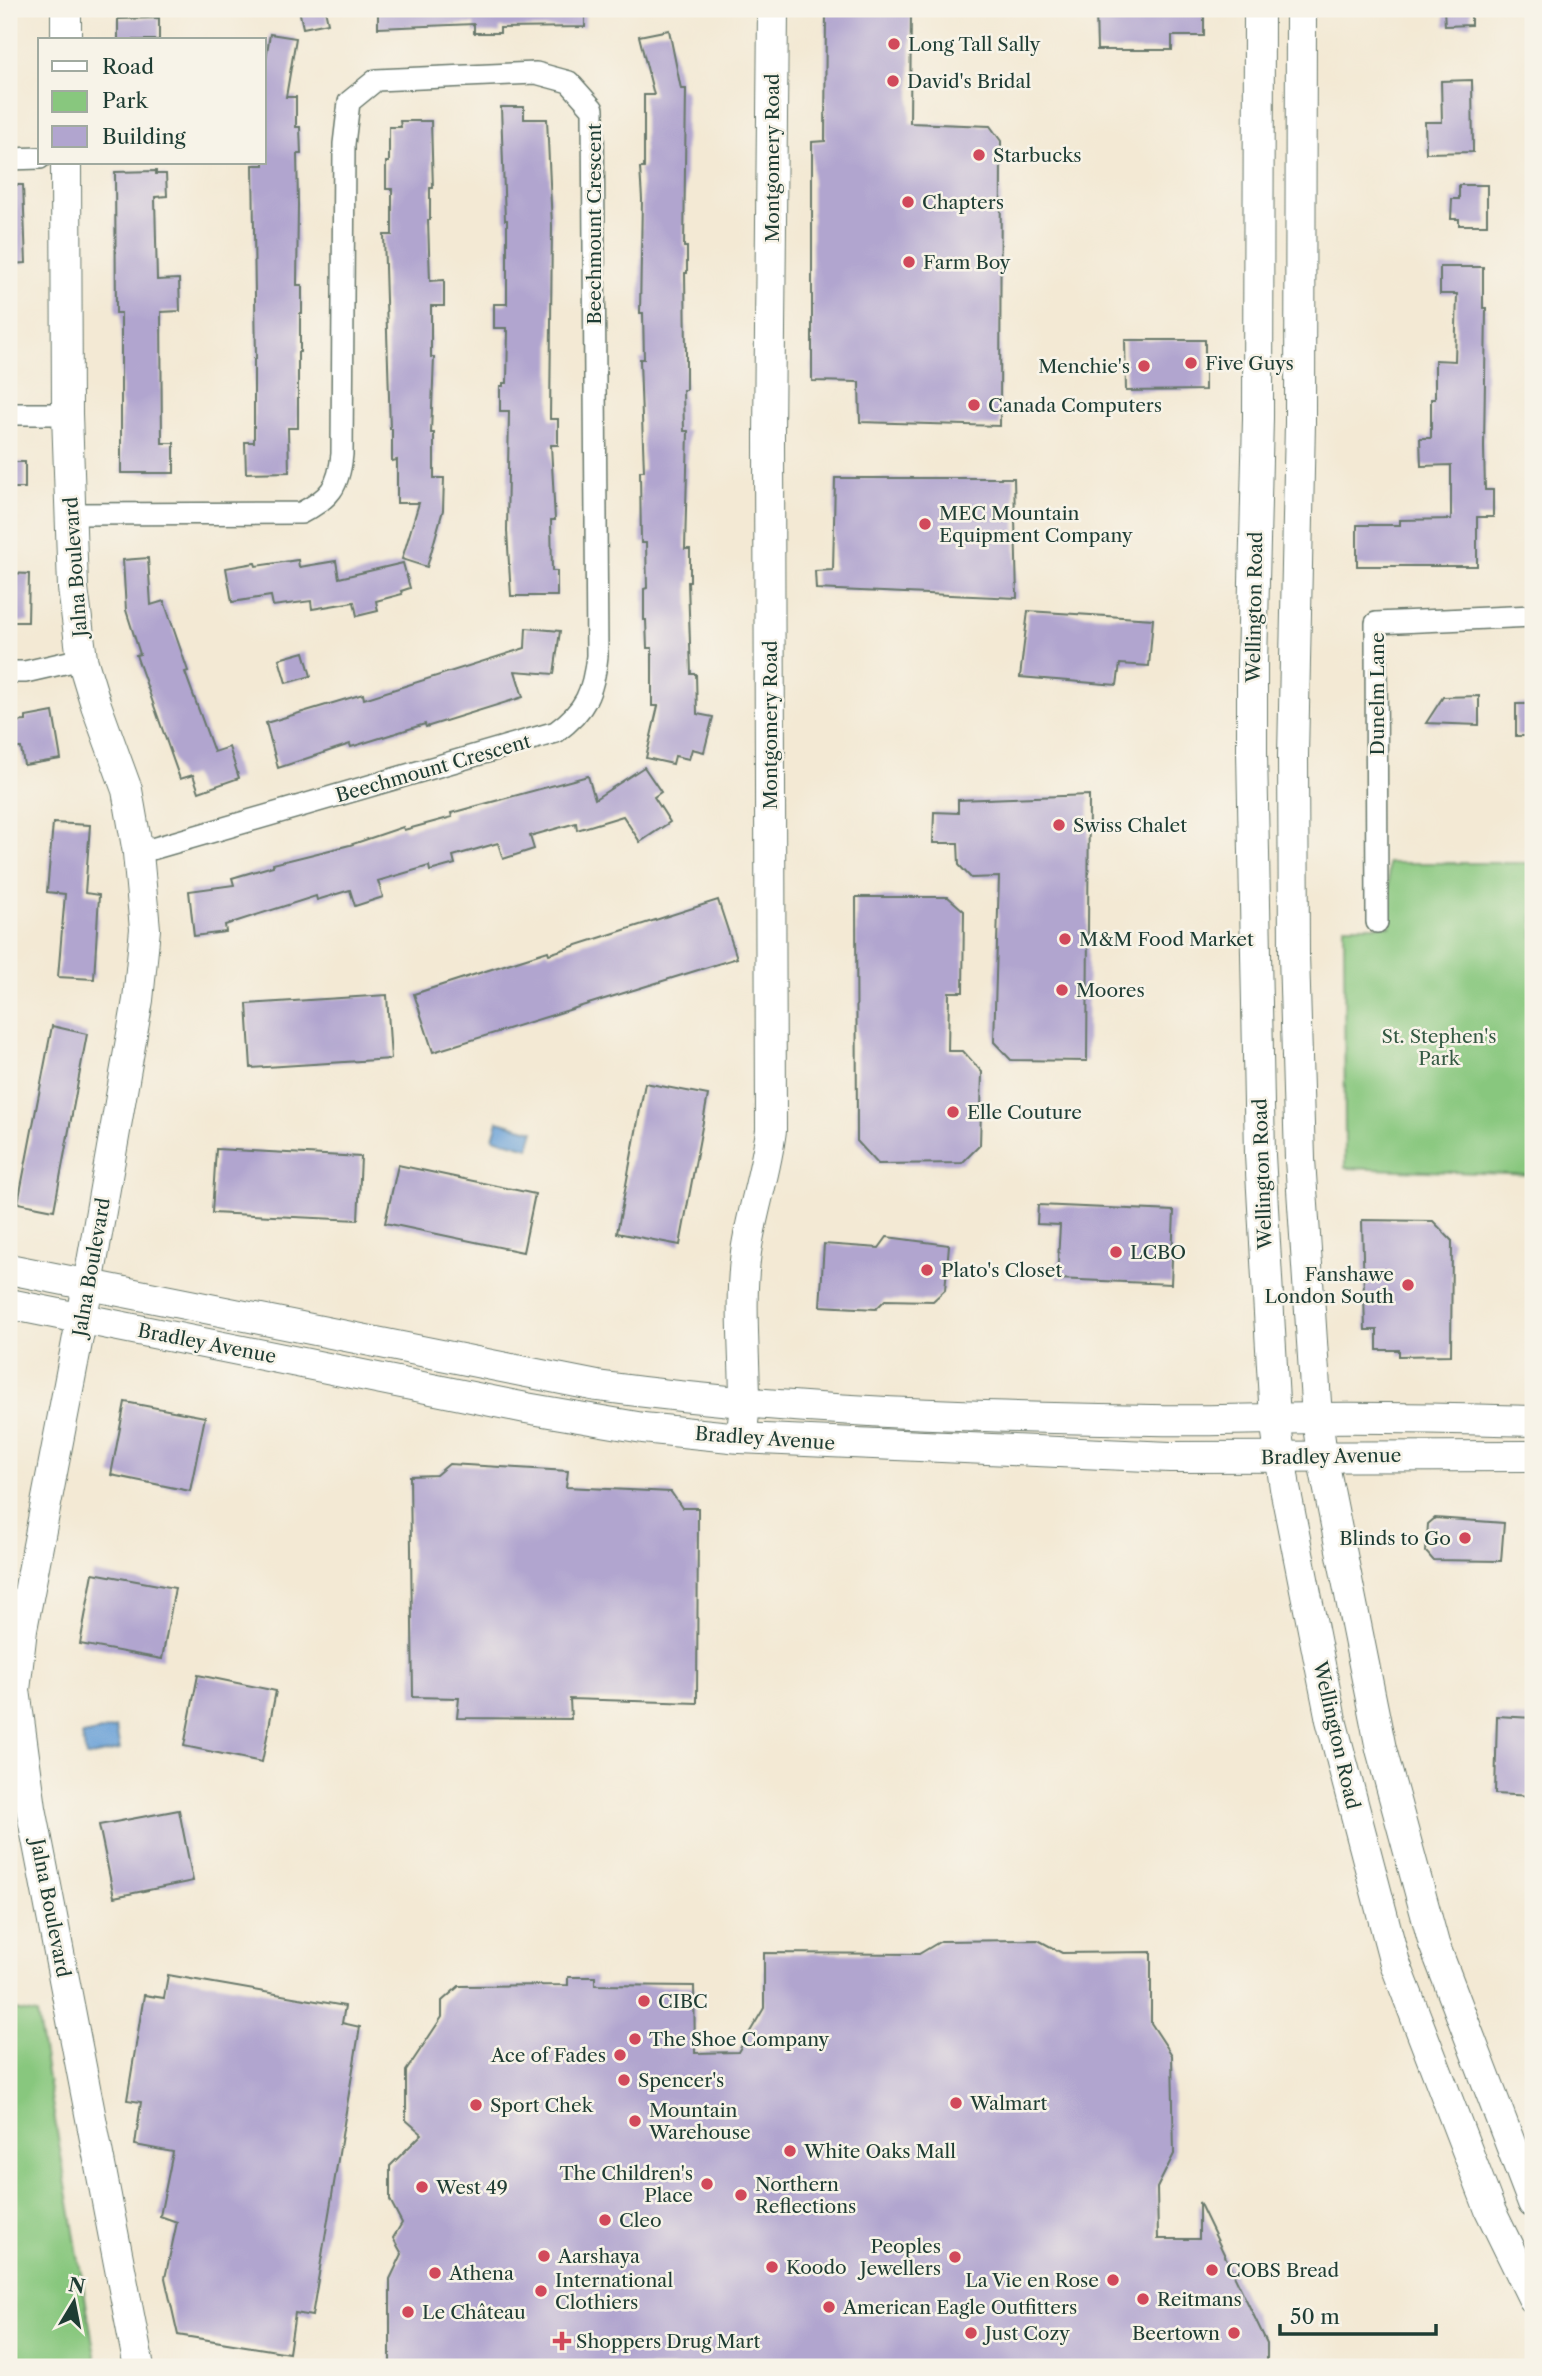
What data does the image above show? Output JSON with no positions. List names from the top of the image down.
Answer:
{
  "streets": {
    "main road": [
      "Montgomery Road",
      "Jalna Boulevard",
      "Wellington Road",
      "Bradley Avenue"
    ],
    "street": ["Beechmount Crescent", "Dunelm Lane"]
  },
  "crossings": [
    ["Montgomery Road", "Bradley Avenue"],
    ["Beechmount Crescent", "Jalna Boulevard"],
    ["Jalna Boulevard", "Bradley Avenue"],
    ["Wellington Road", "Bradley Avenue"]
  ],
  "parks": ["St. Stephen's Park"],
  "places": {
    "other": [
      "Long Tall Sally",
      "David's Bridal",
      "Starbucks",
      "Chapters",
      "Farm Boy",
      "Five Guys",
      "Menchie's",
      "Canada Computers",
      "MEC Mountain Equipment Company",
      "Swiss Chalet",
      "M&M Food Market",
      "Moores",
      "Elle Couture",
      "LCBO",
      "Plato's Closet",
      "Fanshawe London South",
      "Blinds to Go",
      "CIBC",
      "The Shoe Company",
      "Ace of Fades",
      "Spencer's",
      "Walmart",
      "Sport Chek",
      "Mountain Warehouse",
      "White Oaks Mall",
      "The Children's Place",
      "West 49",
      "Northern Reflections",
      "Cleo",
      "Aarshaya",
      "Peoples Jewellers",
      "Koodo",
      "COBS Bread",
      "Athena",
      "La Vie en Rose",
      "International Clothiers",
      "Reitmans",
      "American Eagle Outfitters",
      "Le Château",
      "Just Cozy",
      "Beertown"
    ],
    "health": ["Shoppers Drug Mart"]
  },
  "legend": ["Road", "Park", "Building"],
  "scale_bar": "50 m",
  "north": "top"
}
